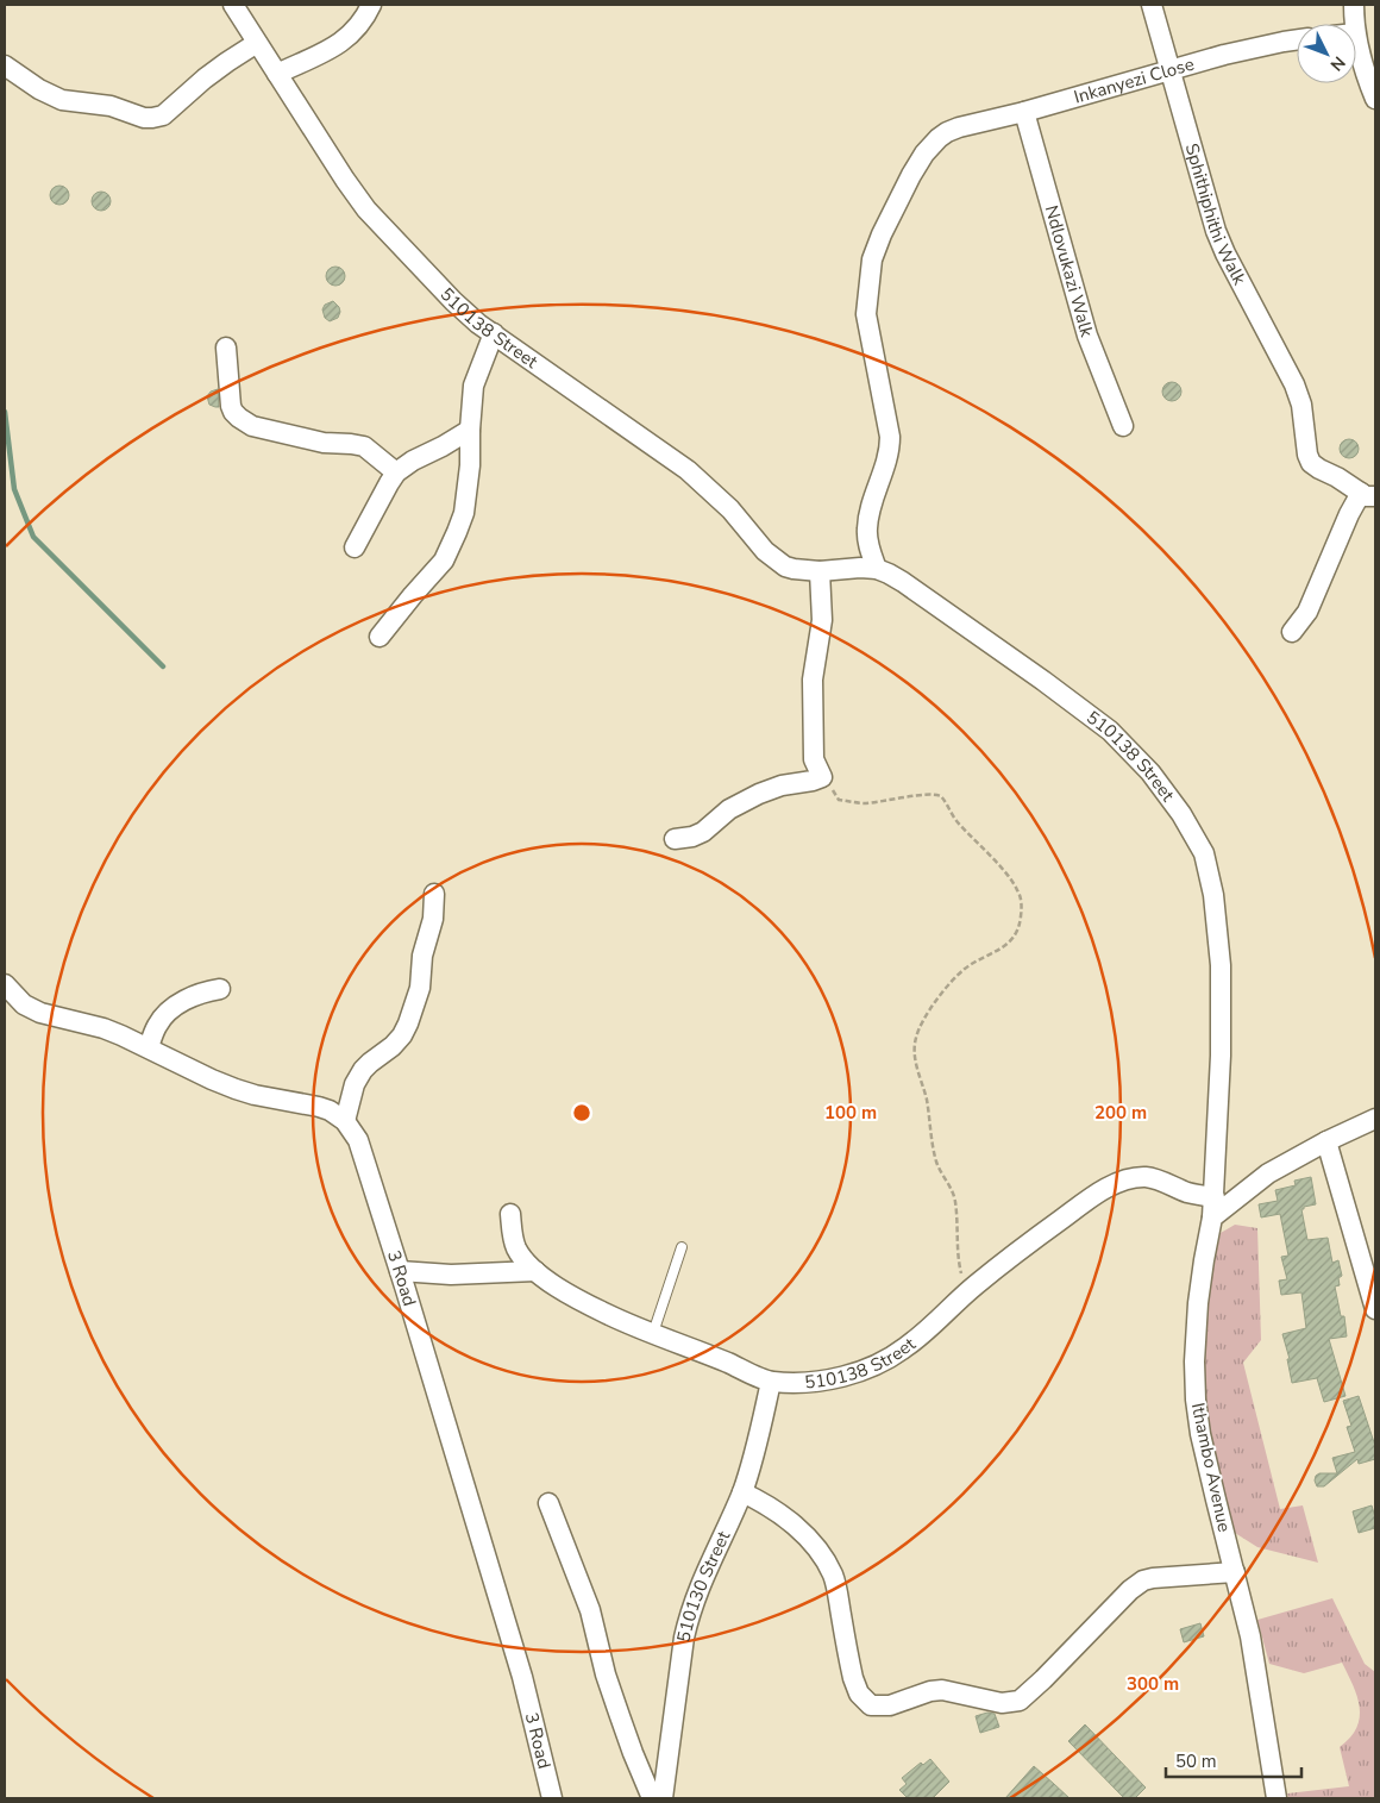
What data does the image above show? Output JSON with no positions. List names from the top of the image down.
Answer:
{
  "streets": {
    "street": [
      "Inkanyezi Close",
      "Sphithiphithi Walk",
      "Ndlovukazi Walk",
      "510138 Street",
      "3 Road",
      "Ithambo Avenue",
      "510130 Street"
    ]
  },
  "crossings": [
    ["Inkanyezi Close", "Sphithiphithi Walk"],
    ["Inkanyezi Close", "Ndlovukazi Walk"],
    ["Inkanyezi Close", "510138 Street"],
    ["510138 Street", "Ithambo Avenue"],
    ["510138 Street", "510130 Street"]
  ],
  "scale_bar": "50 m",
  "north": "bottom right",
  "rings": ["100 m", "200 m", "300 m"]
}
